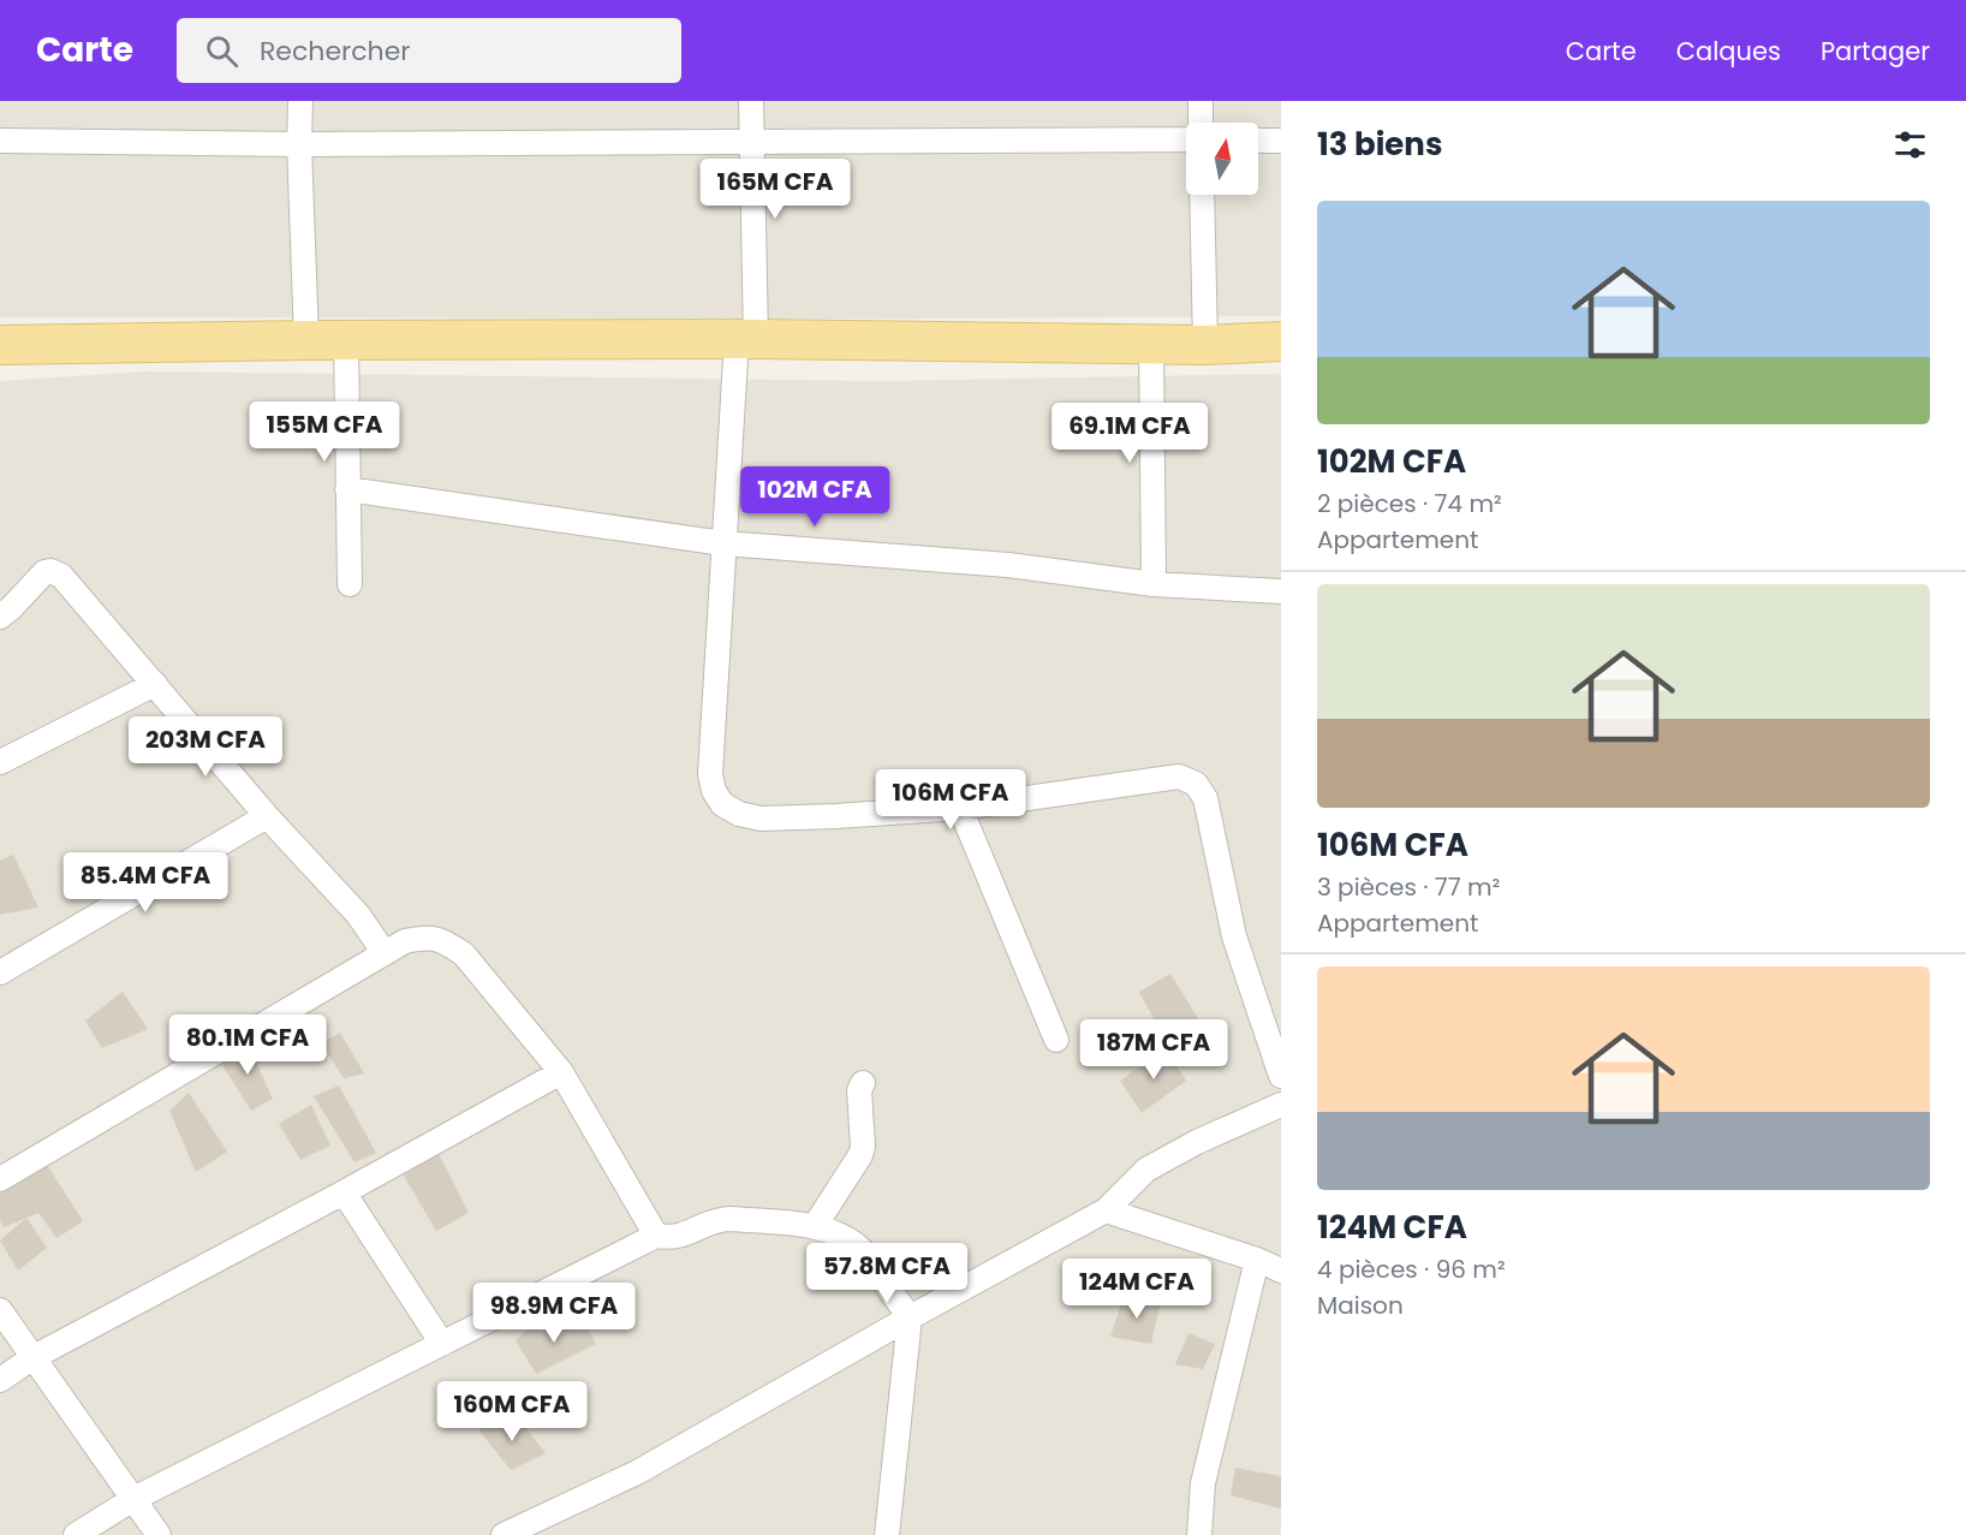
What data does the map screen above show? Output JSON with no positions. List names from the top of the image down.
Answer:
{
  "north": "top",
  "page": {
    "header": "Carte",
    "search": "Rechercher",
    "nav": ["Carte", "Calques", "Partager"],
    "heading": "13 biens",
    "price": [
      "165M CFA",
      "155M CFA",
      "69.1M CFA",
      "102M CFA",
      "203M CFA",
      "106M CFA",
      "85.4M CFA",
      "80.1M CFA",
      "187M CFA",
      "57.8M CFA",
      "124M CFA",
      "98.9M CFA",
      "160M CFA"
    ],
    "list": [
      {
        "name": "102M CFA",
        "note": "2 pièces · 74 m² · Appartement"
      },
      {
        "name": "106M CFA",
        "note": "3 pièces · 77 m² · Appartement"
      },
      {
        "name": "124M CFA",
        "note": "4 pièces · 96 m² · Maison"
      }
    ]
  }
}
